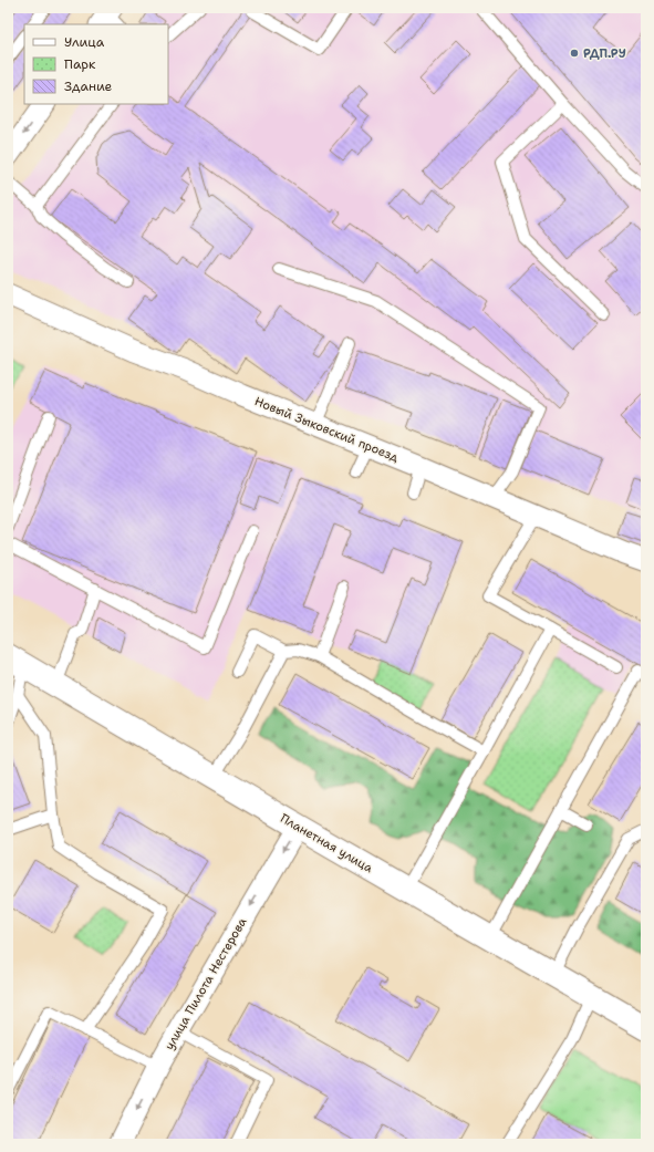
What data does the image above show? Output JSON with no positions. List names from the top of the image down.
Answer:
{
  "streets": {
    "street": ["Новый Зыковский проезд", "Планетная улица", "улица Пилота Нестерова"]
  },
  "crossings": [
    ["Планетная улица", "улица Пилота Нестерова"]
  ],
  "one_way": ["улица Пилота Нестерова"],
  "places": ["РДП.РУ"],
  "legend": ["Улица", "Парк", "Здание"]
}
